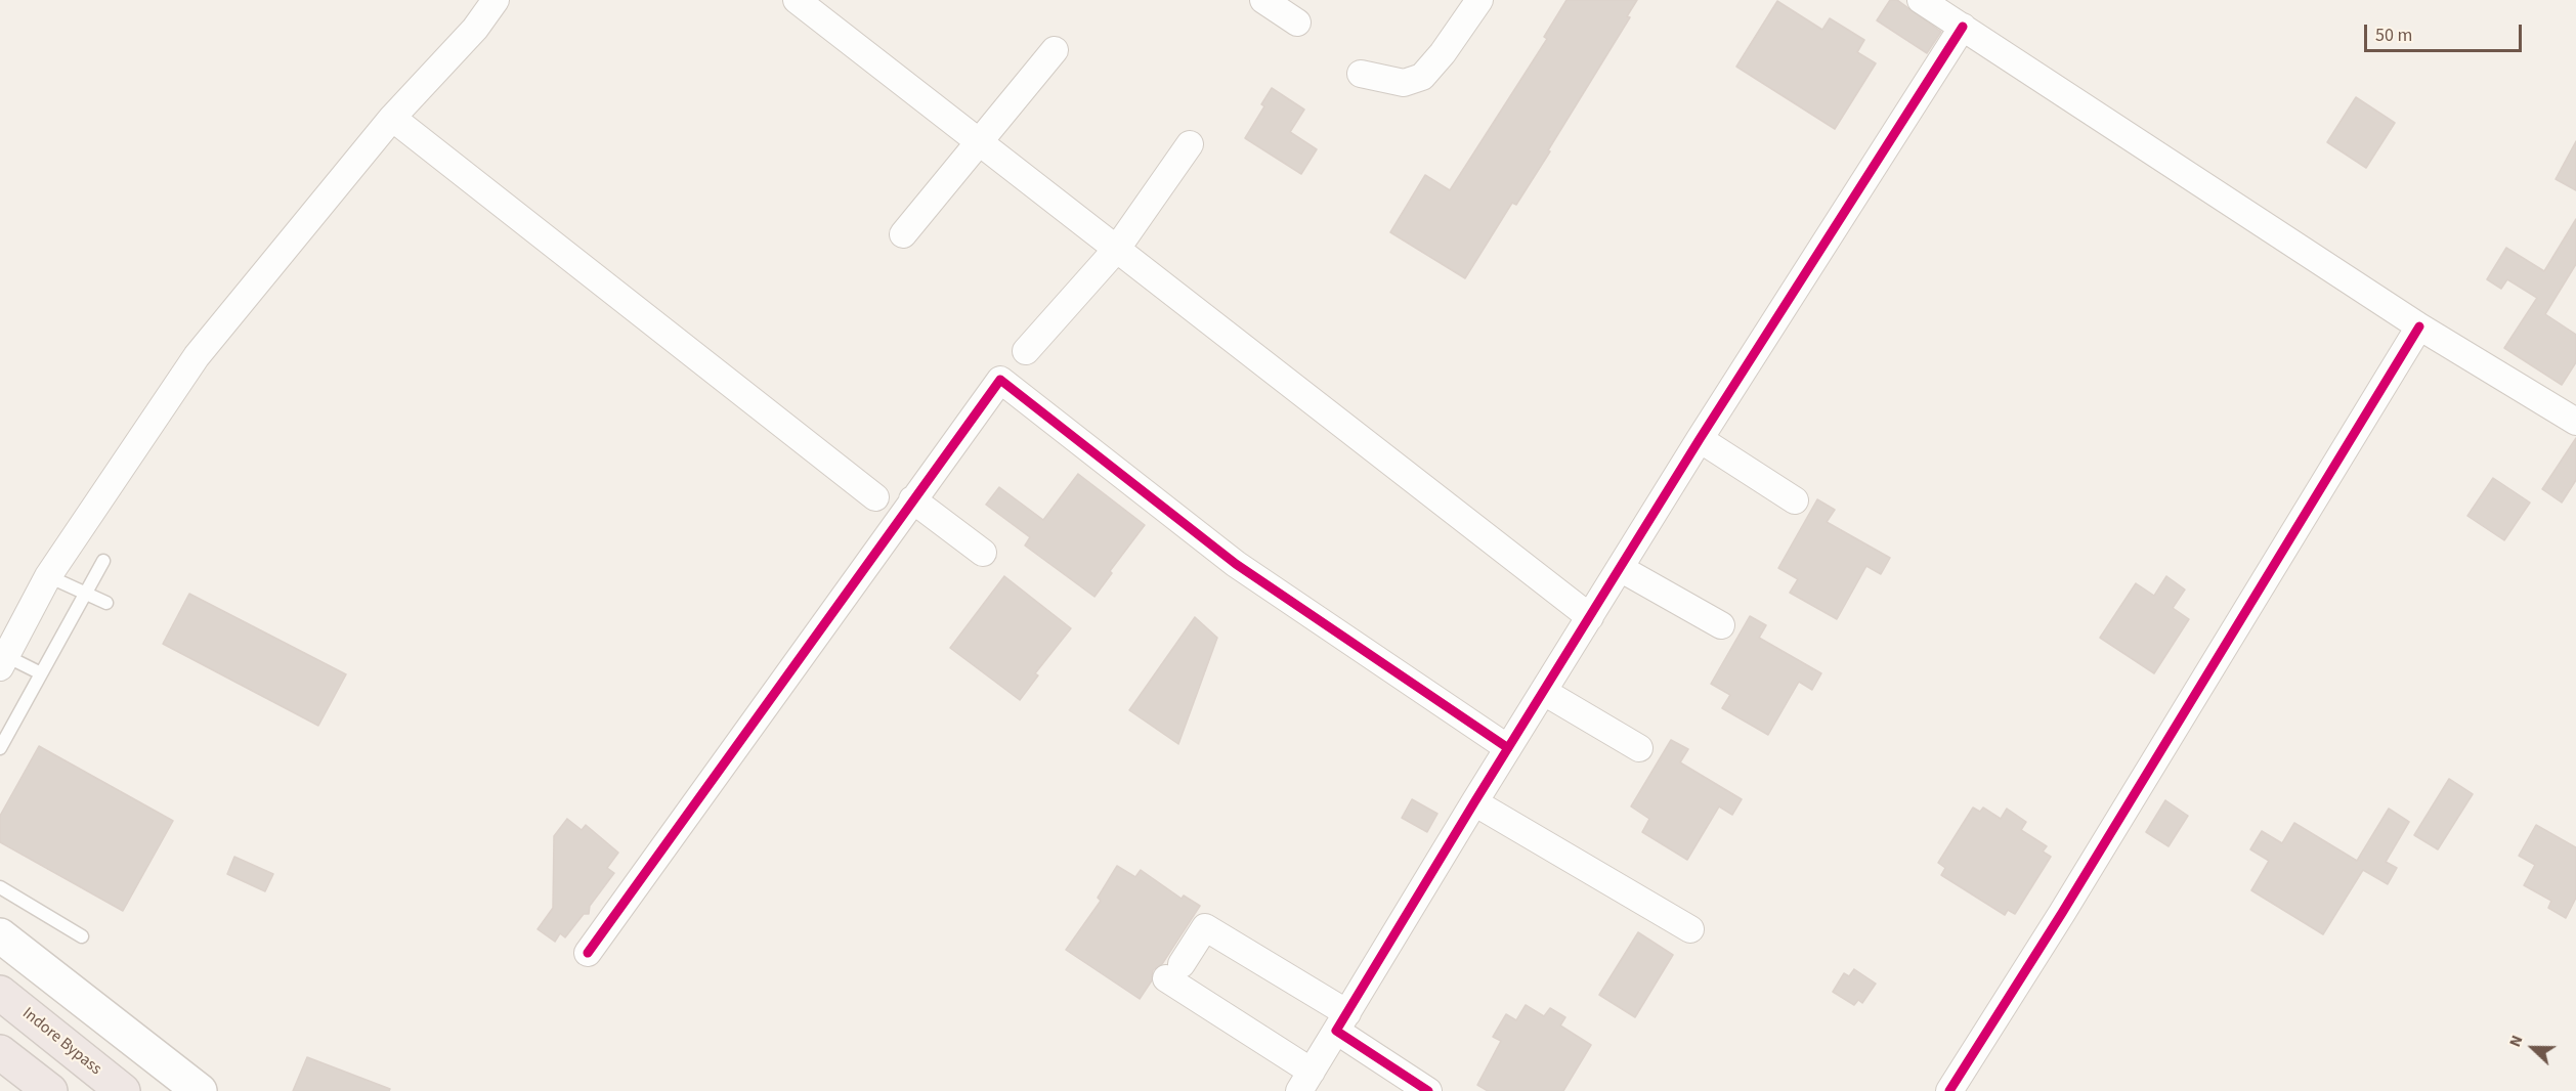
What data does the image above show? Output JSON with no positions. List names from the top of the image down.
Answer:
{
  "streets": {
    "highway": ["Indore Bypass"]
  },
  "scale_bar": "50 m",
  "north": "left"
}
